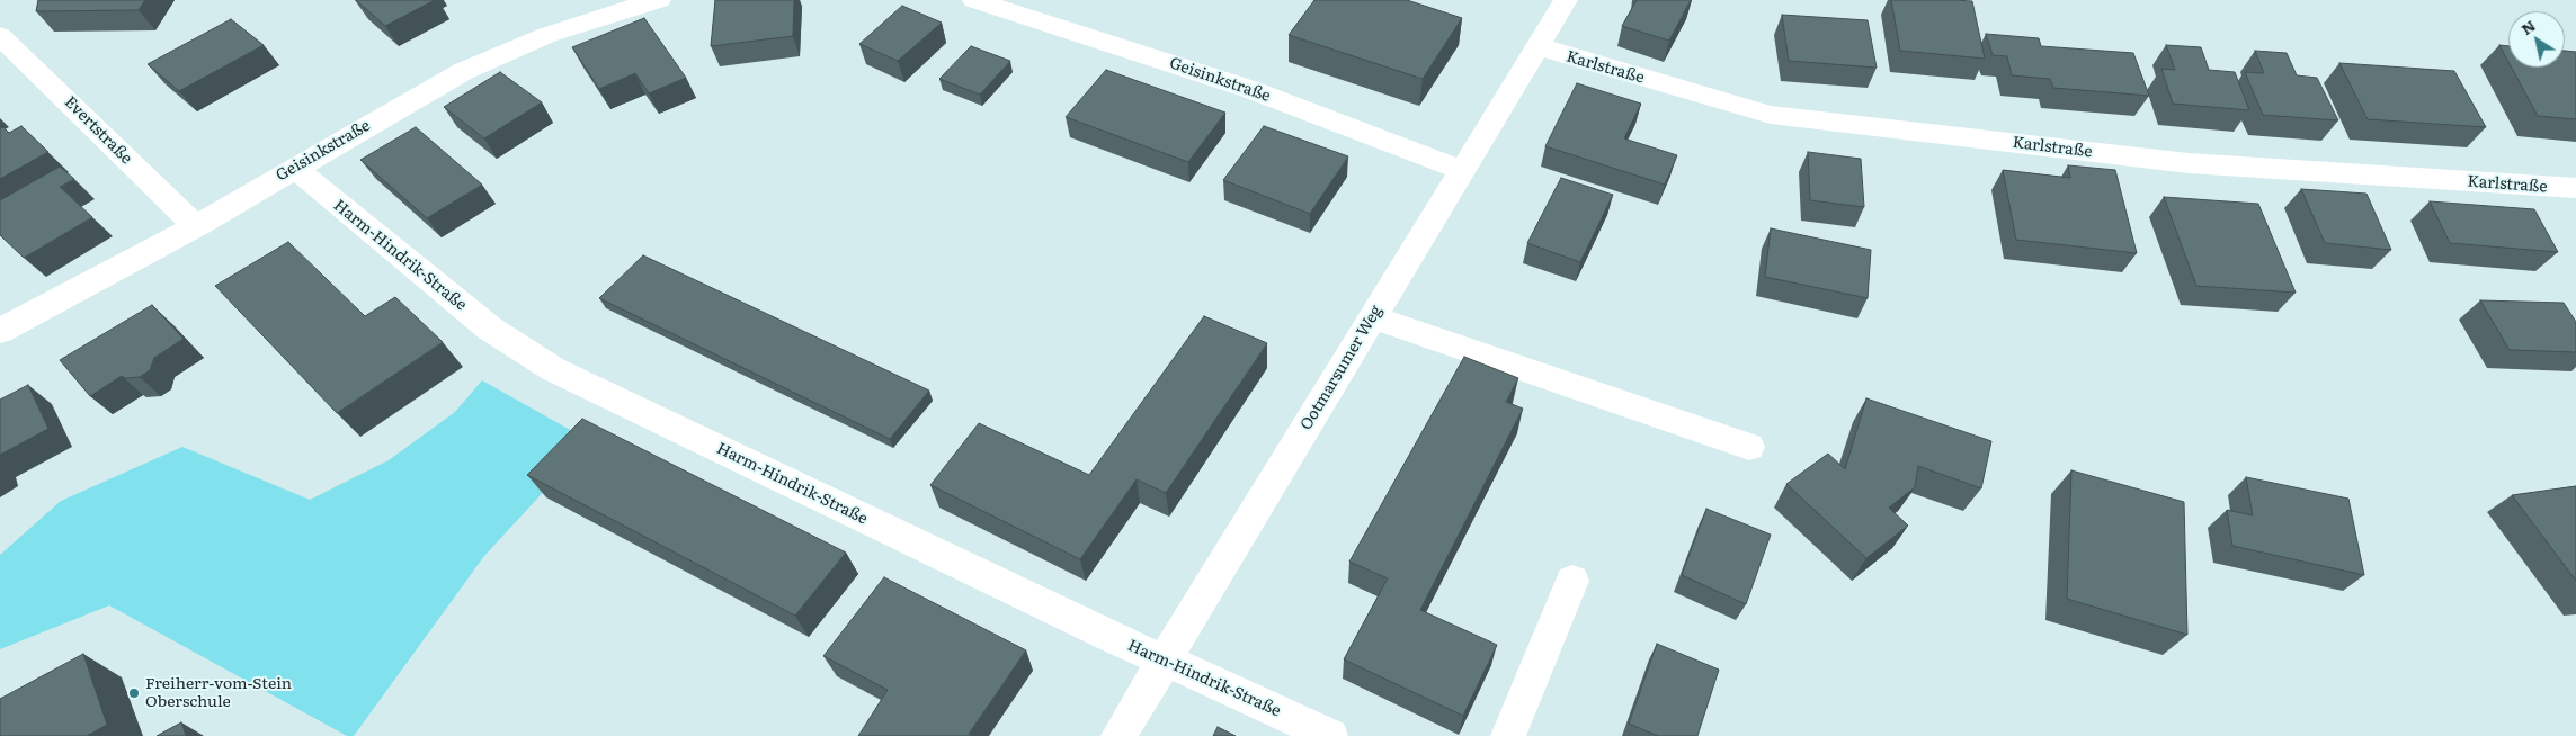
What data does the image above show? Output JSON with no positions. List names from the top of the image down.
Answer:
{
  "streets": {
    "street": [
      "Karlstraße",
      "Geisinkstraße",
      "Evertstraße",
      "Harm-Hindrik-Straße",
      "Ootmarsumer Weg"
    ]
  },
  "crossings": [
    ["Karlstraße", "Ootmarsumer Weg"],
    ["Geisinkstraße", "Evertstraße"],
    ["Geisinkstraße", "Harm-Hindrik-Straße"],
    ["Geisinkstraße", "Ootmarsumer Weg"],
    ["Harm-Hindrik-Straße", "Ootmarsumer Weg"]
  ],
  "places": ["Freiherr-vom-Stein Oberschule"],
  "north": "top left"
}
